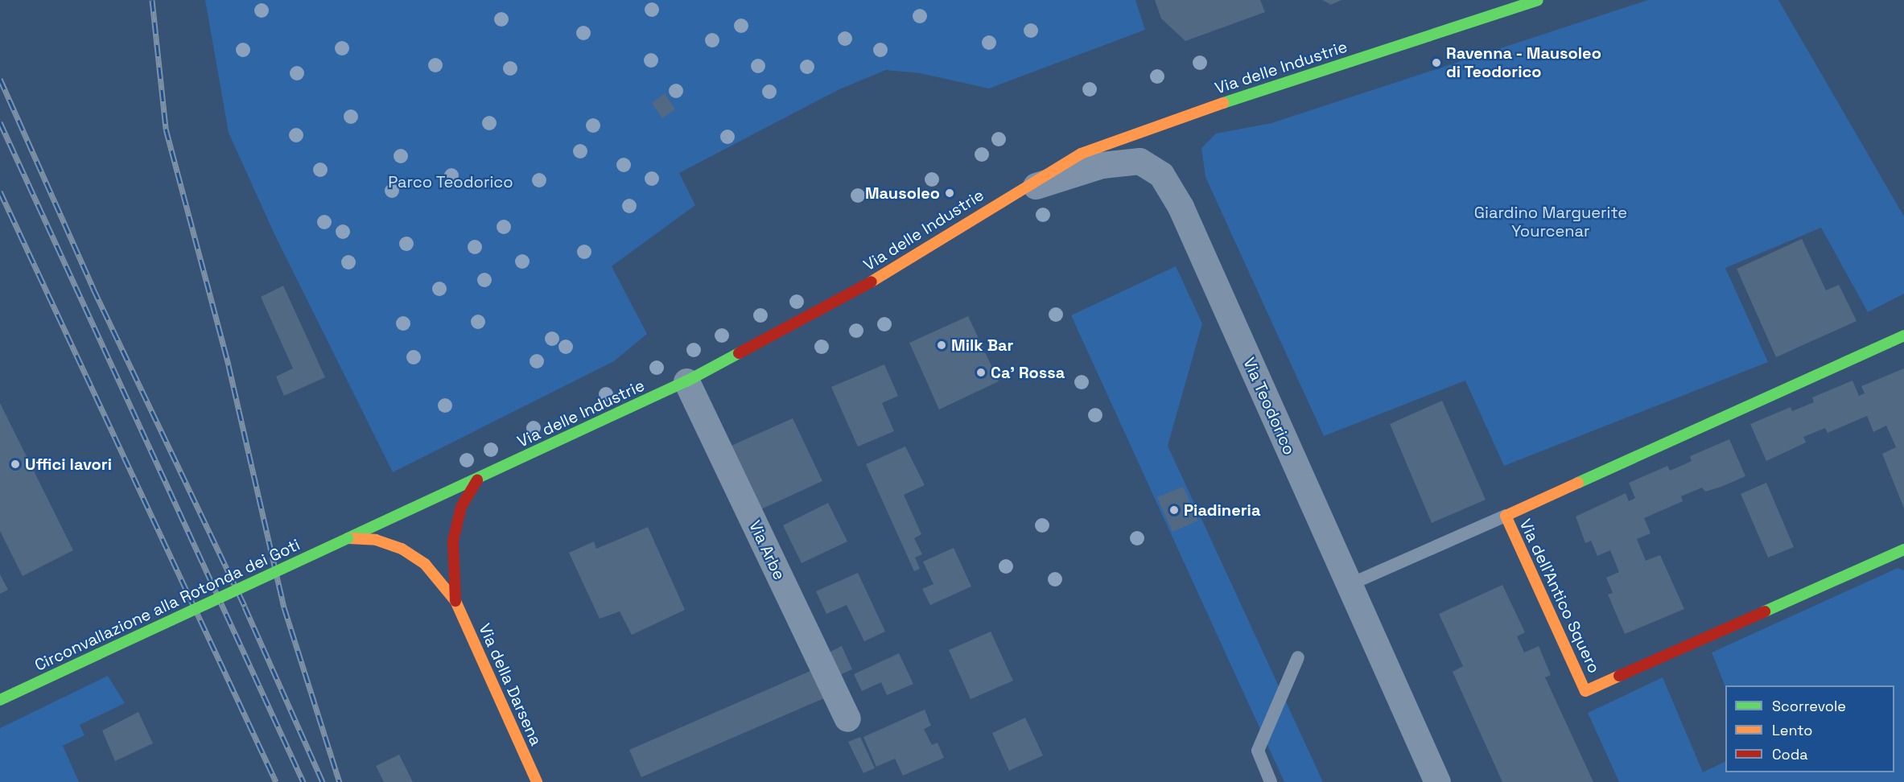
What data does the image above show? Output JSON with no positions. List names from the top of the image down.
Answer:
{
  "streets": {
    "street": [
      "Via delle Industrie",
      "Via Teodorico",
      "Via Arbe",
      "Via dell'Antico Squero",
      "Circonvallazione alla Rotonda dei Goti",
      "Via della Darsena"
    ]
  },
  "crossings": [
    ["Via delle Industrie", "Via Teodorico"],
    ["Via delle Industrie", "Via Arbe"],
    ["Via delle Industrie", "Circonvallazione alla Rotonda dei Goti"],
    ["Via delle Industrie", "Via della Darsena"],
    ["Circonvallazione alla Rotonda dei Goti", "Via della Darsena"]
  ],
  "parks": ["Parco Teodorico", "Giardino Marguerite Yourcenar"],
  "places": [
    "Ravenna - Mausoleo di Teodorico",
    "Mausoleo",
    "Milk Bar",
    "Ca' Rossa",
    "Uffici lavori",
    "Piadineria"
  ],
  "legend": ["Scorrevole", "Lento", "Coda"]
}
